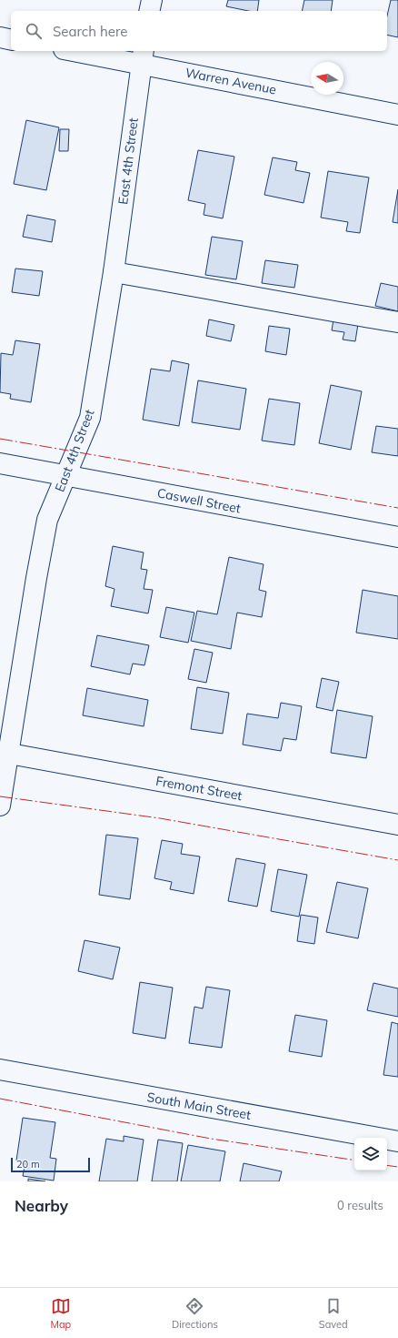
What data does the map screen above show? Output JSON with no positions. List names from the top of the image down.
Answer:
{
  "streets": {
    "street": [
      "Warren Avenue",
      "East 4th Street",
      "Caswell Street",
      "Fremont Street",
      "South Main Street"
    ]
  },
  "crossings": [
    ["Warren Avenue", "East 4th Street"],
    ["East 4th Street", "Caswell Street"],
    ["East 4th Street", "Fremont Street"]
  ],
  "scale_bar": "20 m",
  "north": "left",
  "page": {
    "search": "Search here",
    "scale": "20 m",
    "heading": ["Nearby", "0 results"],
    "nav": ["Map", "Directions", "Saved"]
  }
}
